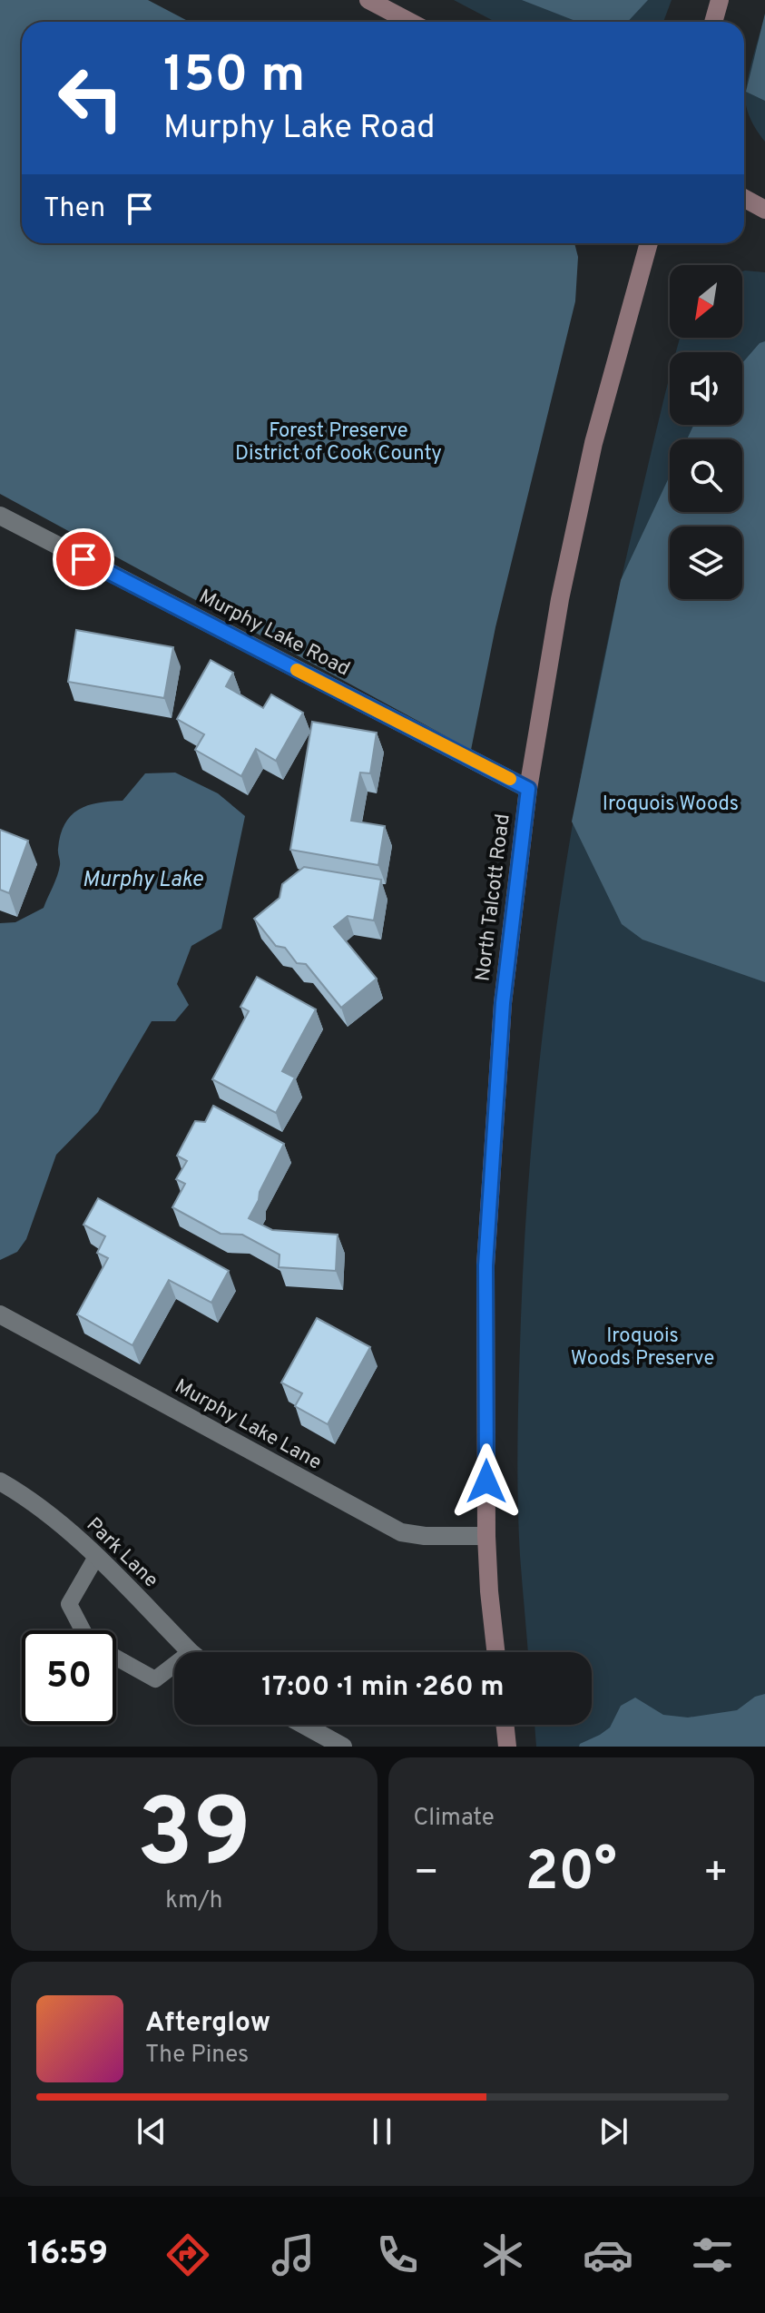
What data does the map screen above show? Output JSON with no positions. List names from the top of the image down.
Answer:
{
  "streets": {
    "main road": ["North Talcott Road"],
    "street": ["Murphy Lake Road", "Murphy Lake Lane", "Park Lane"]
  },
  "crossings": [
    ["Murphy Lake Road", "North Talcott Road"],
    ["North Talcott Road", "Murphy Lake Lane"]
  ],
  "water": ["Murphy Lake"],
  "parks": ["Forest Preserve District of Cook County", "Iroquois Woods", "Iroquois Woods Preserve"],
  "north": "bottom left",
  "page": {
    "turn": ["150 m", "Murphy Lake Road"],
    "then": "Then",
    "limit": "50",
    "trip": "17:00 · 1 min · 260 m",
    "tile": [
      ["39", "km/h"],
      "Climate"
    ],
    "heat": ["−", "20°", "+"],
    "song": ["Afterglow", "The Pines"],
    "tabs": "16:59"
  }
}
